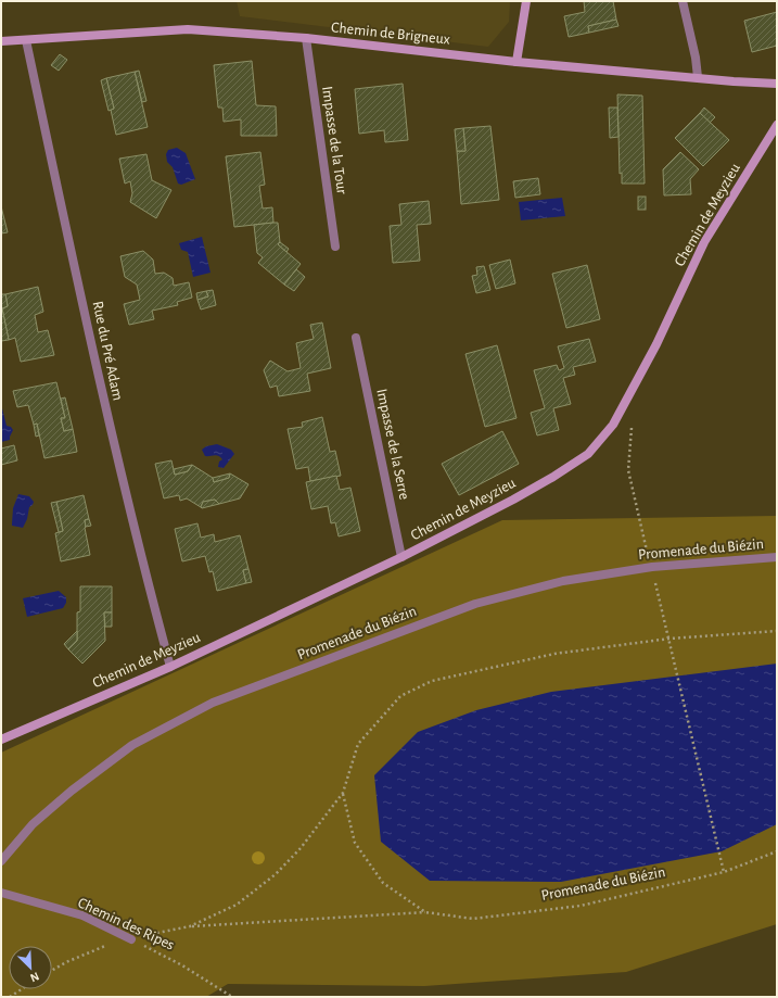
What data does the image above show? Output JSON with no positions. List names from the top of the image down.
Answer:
{
  "streets": {
    "street": [
      "Chemin de Brigneux",
      "Impasse de la Tour",
      "Chemin de Meyzieu",
      "Rue du Pré Adam",
      "Impasse de la Serre",
      "Promenade du Biézin",
      "Chemin des Ripes"
    ]
  },
  "crossings": [
    ["Chemin de Brigneux", "Impasse de la Tour"],
    ["Chemin de Brigneux", "Rue du Pré Adam"],
    ["Chemin de Meyzieu", "Rue du Pré Adam"],
    ["Chemin de Meyzieu", "Impasse de la Serre"]
  ],
  "north": "bottom right"
}
